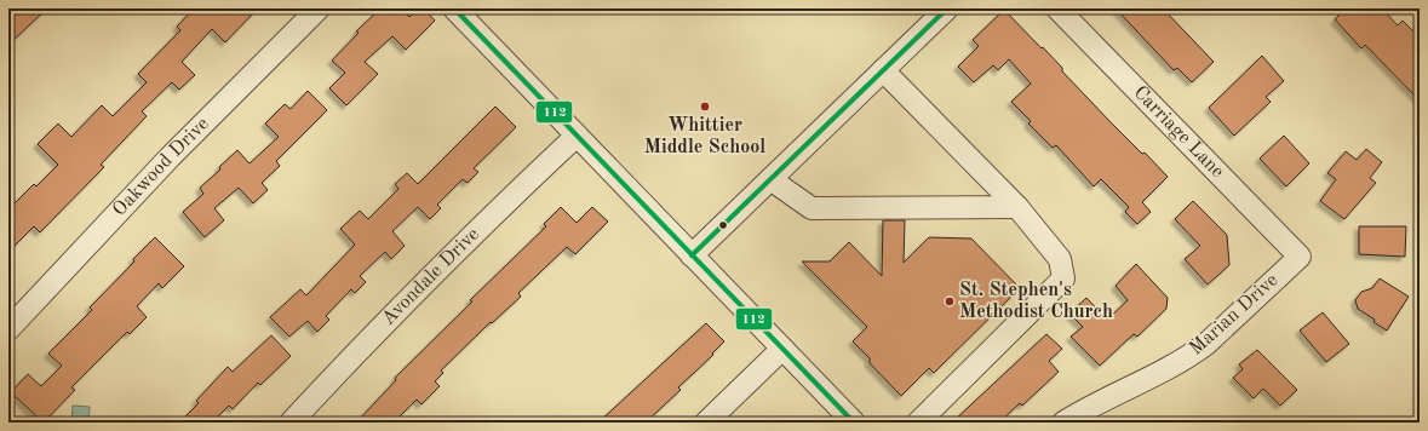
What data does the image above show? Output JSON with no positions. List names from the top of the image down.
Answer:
{
  "streets": {
    "street": [
      "Carriage Lane",
      "Oakwood Drive",
      "Avondale Drive",
      "Marian Drive"
    ]
  },
  "crossings": [
    ["Carriage Lane", "Marian Drive"]
  ],
  "places": ["Whittier Middle School", "St. Stephen's Methodist Church"],
  "lines": ["transit line 112"]
}
